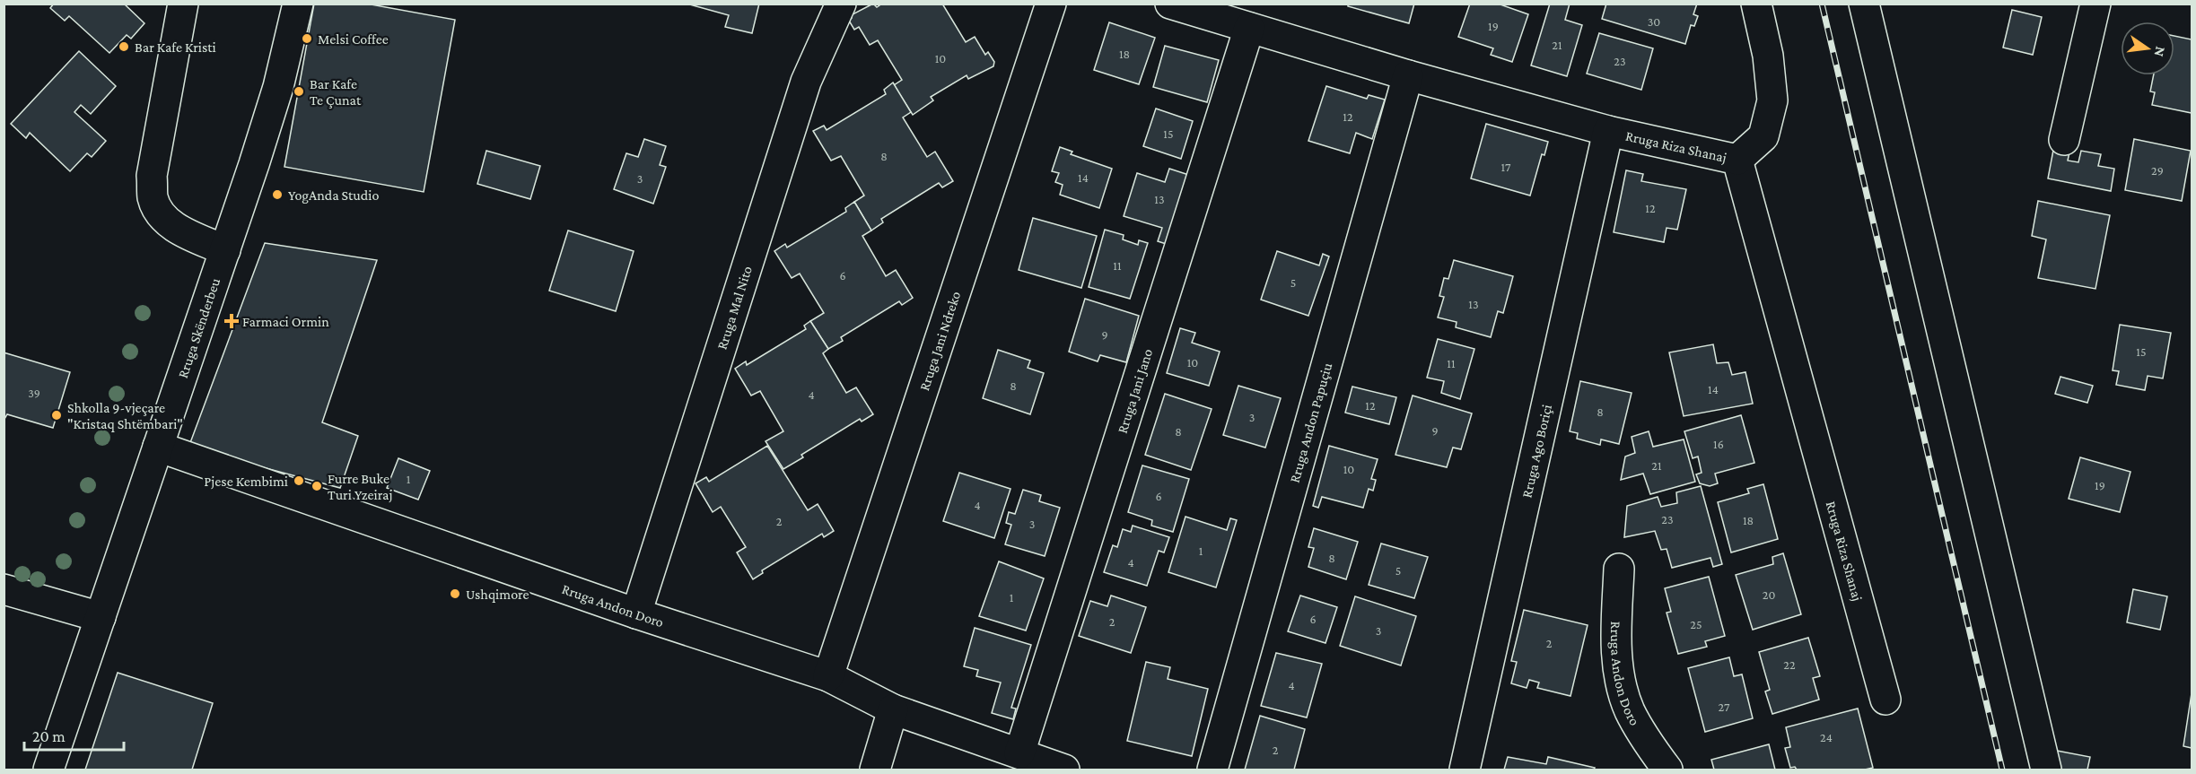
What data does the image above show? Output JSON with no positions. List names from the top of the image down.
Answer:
{
  "streets": {
    "street": [
      "Rruga Riza Shanaj",
      "Rruga Mal Nito",
      "Rruga Skënderbeu",
      "Rruga Jani Ndreko",
      "Rruga Jani Jano",
      "Rruga Andon Papuçiu",
      "Rruga Ago Boriçi",
      "Rruga Andon Doro"
    ]
  },
  "crossings": [
    ["Rruga Riza Shanaj", "Rruga Jani Jano"],
    ["Rruga Riza Shanaj", "Rruga Andon Papuçiu"],
    ["Rruga Riza Shanaj", "Rruga Ago Boriçi"],
    ["Rruga Mal Nito", "Rruga Andon Doro"],
    ["Rruga Skënderbeu", "Rruga Andon Doro"],
    ["Rruga Jani Ndreko", "Rruga Andon Doro"],
    ["Rruga Jani Jano", "Rruga Andon Doro"]
  ],
  "places": {
    "other": [
      "Melsi Coffee",
      "Bar Kafe Kristi",
      "Bar Kafe Te Çunat",
      "YogAnda Studio",
      "Shkolla 9-vjeçare \"Kristaq Shtëmbari\"",
      "Pjese Kembimi",
      "Furre Buke Turi Yzeiraj",
      "Ushqimore"
    ],
    "health": ["Farmaci Ormin"]
  },
  "house_numbers": [
    "30",
    "19",
    "21",
    "18",
    "10",
    "23",
    "12",
    "15",
    "8",
    "17",
    "29",
    "14",
    "3",
    "13",
    "12",
    "11",
    "6",
    "5",
    "13",
    "9",
    "15",
    "10",
    "11",
    "8",
    "14",
    "39",
    "4",
    "12",
    "8",
    "3",
    "9",
    "8",
    "16",
    "21",
    "10",
    "1",
    "19",
    "6",
    "4",
    "23",
    "18",
    "2",
    "3",
    "1",
    "8",
    "4",
    "5",
    "20",
    "1",
    "6",
    "2",
    "25",
    "3",
    "2",
    "22",
    "4",
    "27",
    "24",
    "2"
  ],
  "scale_bar": "20 m",
  "north": "right"
}
